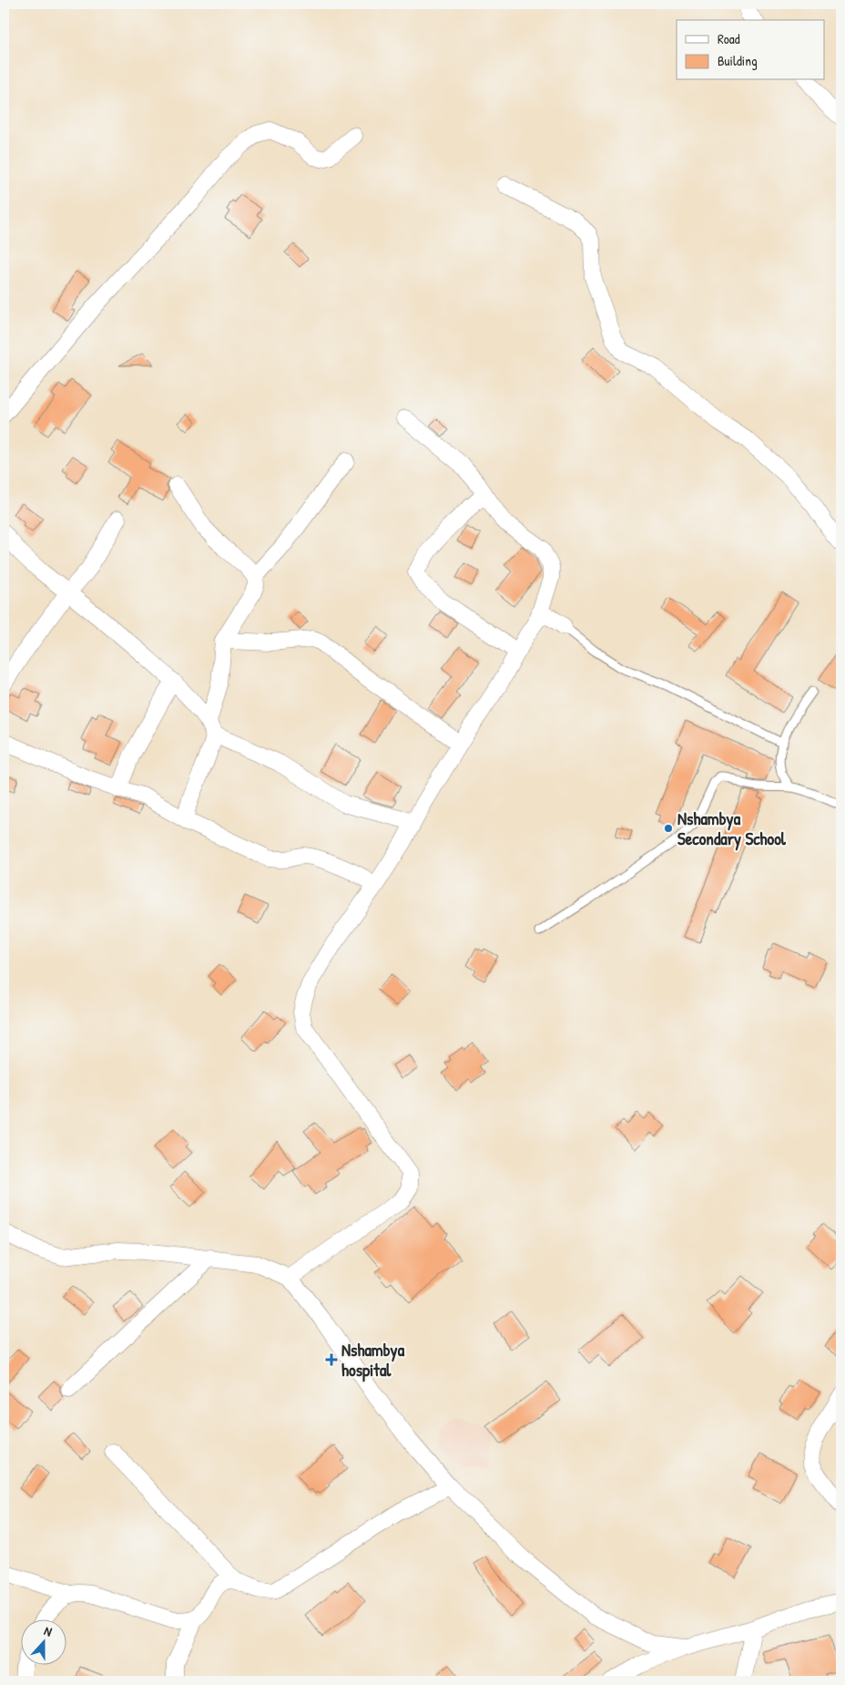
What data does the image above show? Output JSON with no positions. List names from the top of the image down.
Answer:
{
  "places": {
    "other": ["Nshambya Secondary School"],
    "health": ["Nshambya hospital"]
  },
  "legend": ["Road", "Building"],
  "north": "top"
}
